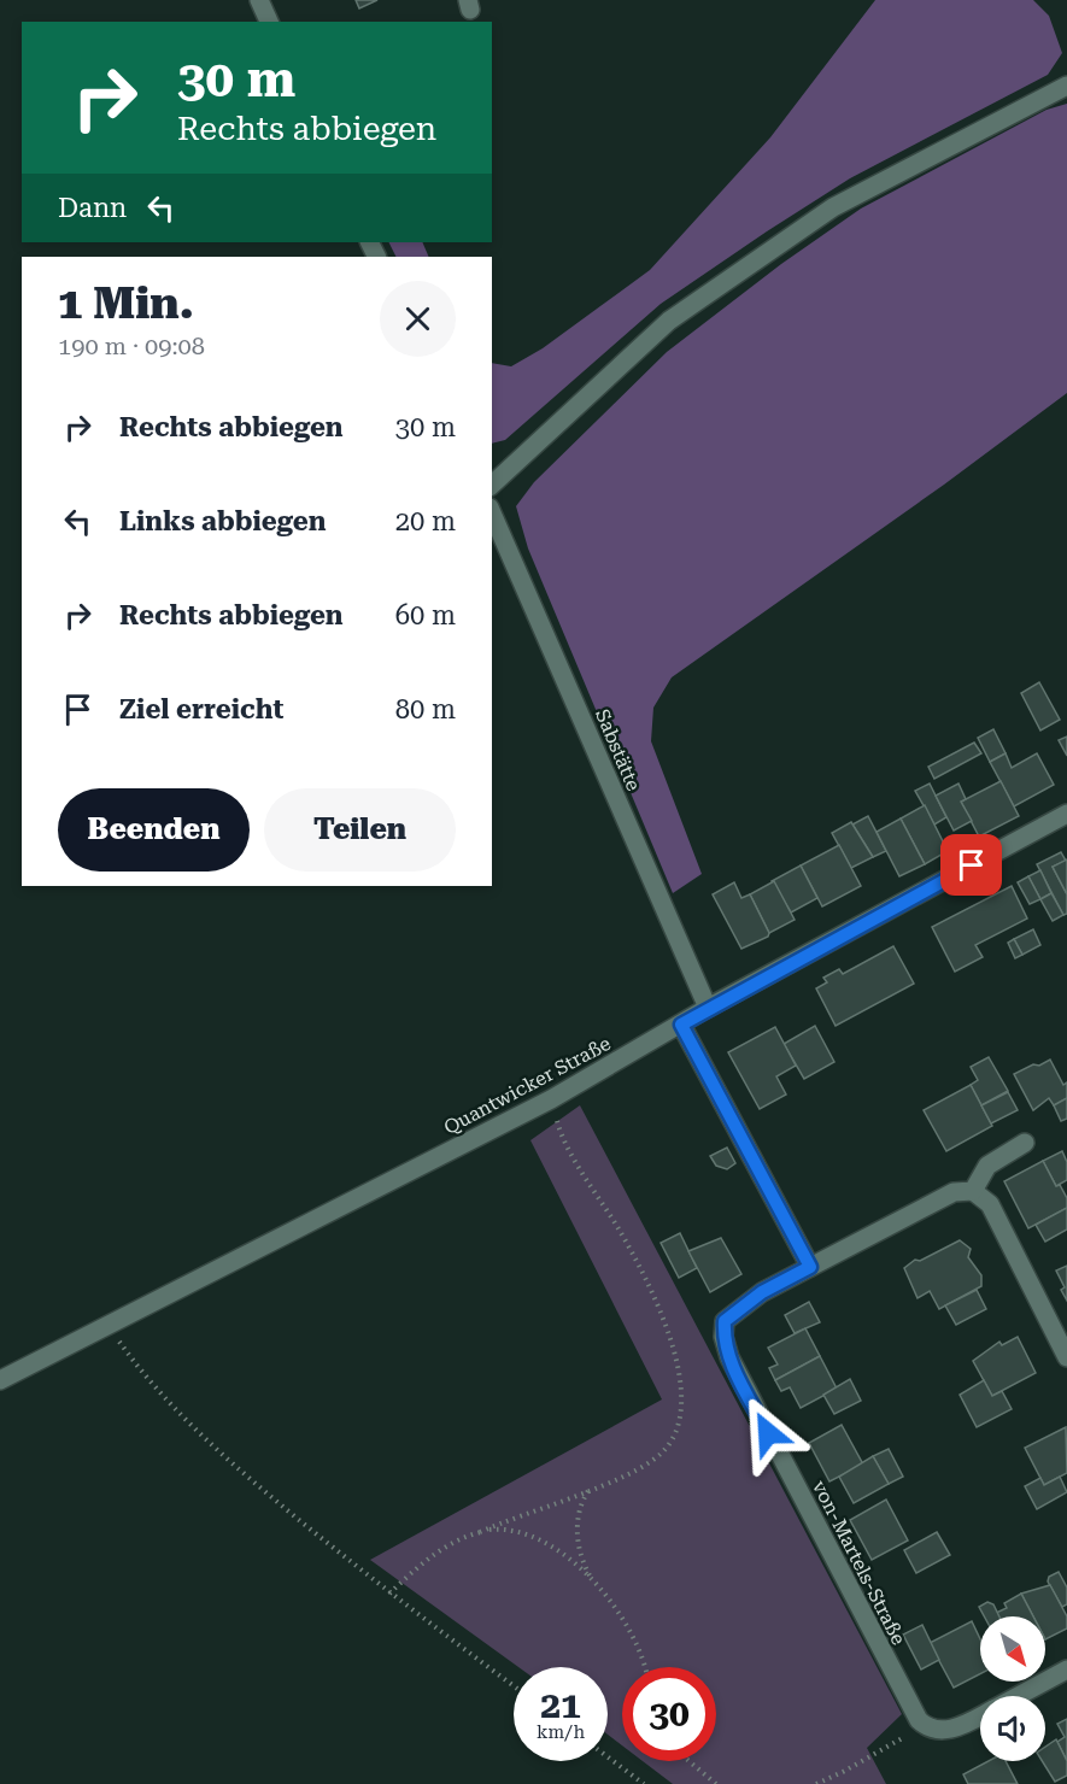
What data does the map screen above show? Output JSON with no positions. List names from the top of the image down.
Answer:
{
  "streets": {
    "street": ["Sabstätte", "Quantwicker Straße", "von-Martels-Straße"]
  },
  "crossings": [
    ["Sabstätte", "Quantwicker Straße"]
  ],
  "north": "bottom right",
  "page": {
    "turn": ["30 m", "Rechts abbiegen"],
    "then": "Dann",
    "heading": ["1 Min.", "190 m · 09:08"],
    "list": [
      {
        "name": "Rechts abbiegen",
        "value": "30 m"
      },
      {
        "name": "Links abbiegen",
        "value": "20 m"
      },
      {
        "name": "Rechts abbiegen",
        "value": "60 m"
      },
      {
        "name": "Ziel erreicht",
        "value": "80 m"
      }
    ],
    "buttons": ["Beenden", "Teilen"],
    "speed": "21 km/h",
    "limit": "30"
  }
}
